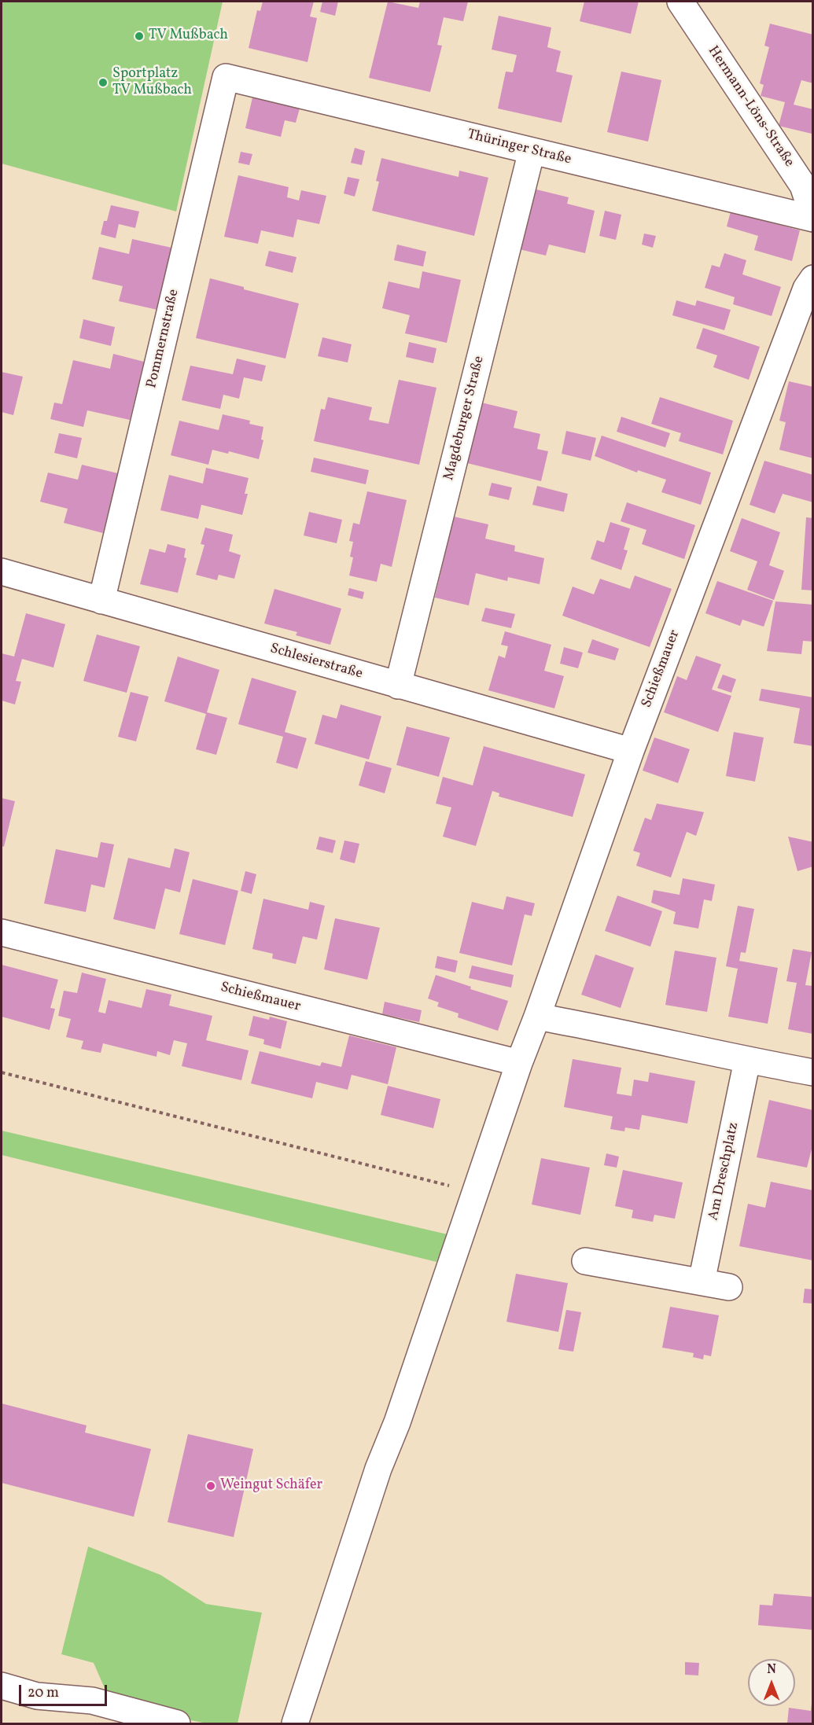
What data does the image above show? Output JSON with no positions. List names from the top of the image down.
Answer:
{
  "streets": {
    "street": [
      "Hermann-Löns-Straße",
      "Thüringer Straße",
      "Pommernstraße",
      "Magdeburger Straße",
      "Schlesierstraße",
      "Schießmauer",
      "Am Dreschplatz"
    ]
  },
  "crossings": [
    ["Hermann-Löns-Straße", "Thüringer Straße"],
    ["Thüringer Straße", "Pommernstraße"],
    ["Thüringer Straße", "Magdeburger Straße"],
    ["Pommernstraße", "Schlesierstraße"],
    ["Magdeburger Straße", "Schlesierstraße"],
    ["Schlesierstraße", "Schießmauer"]
  ],
  "places": ["TV Mußbach", "Sportplatz TV Mußbach", "Weingut Schäfer"],
  "scale_bar": "20 m",
  "north": "top"
}
